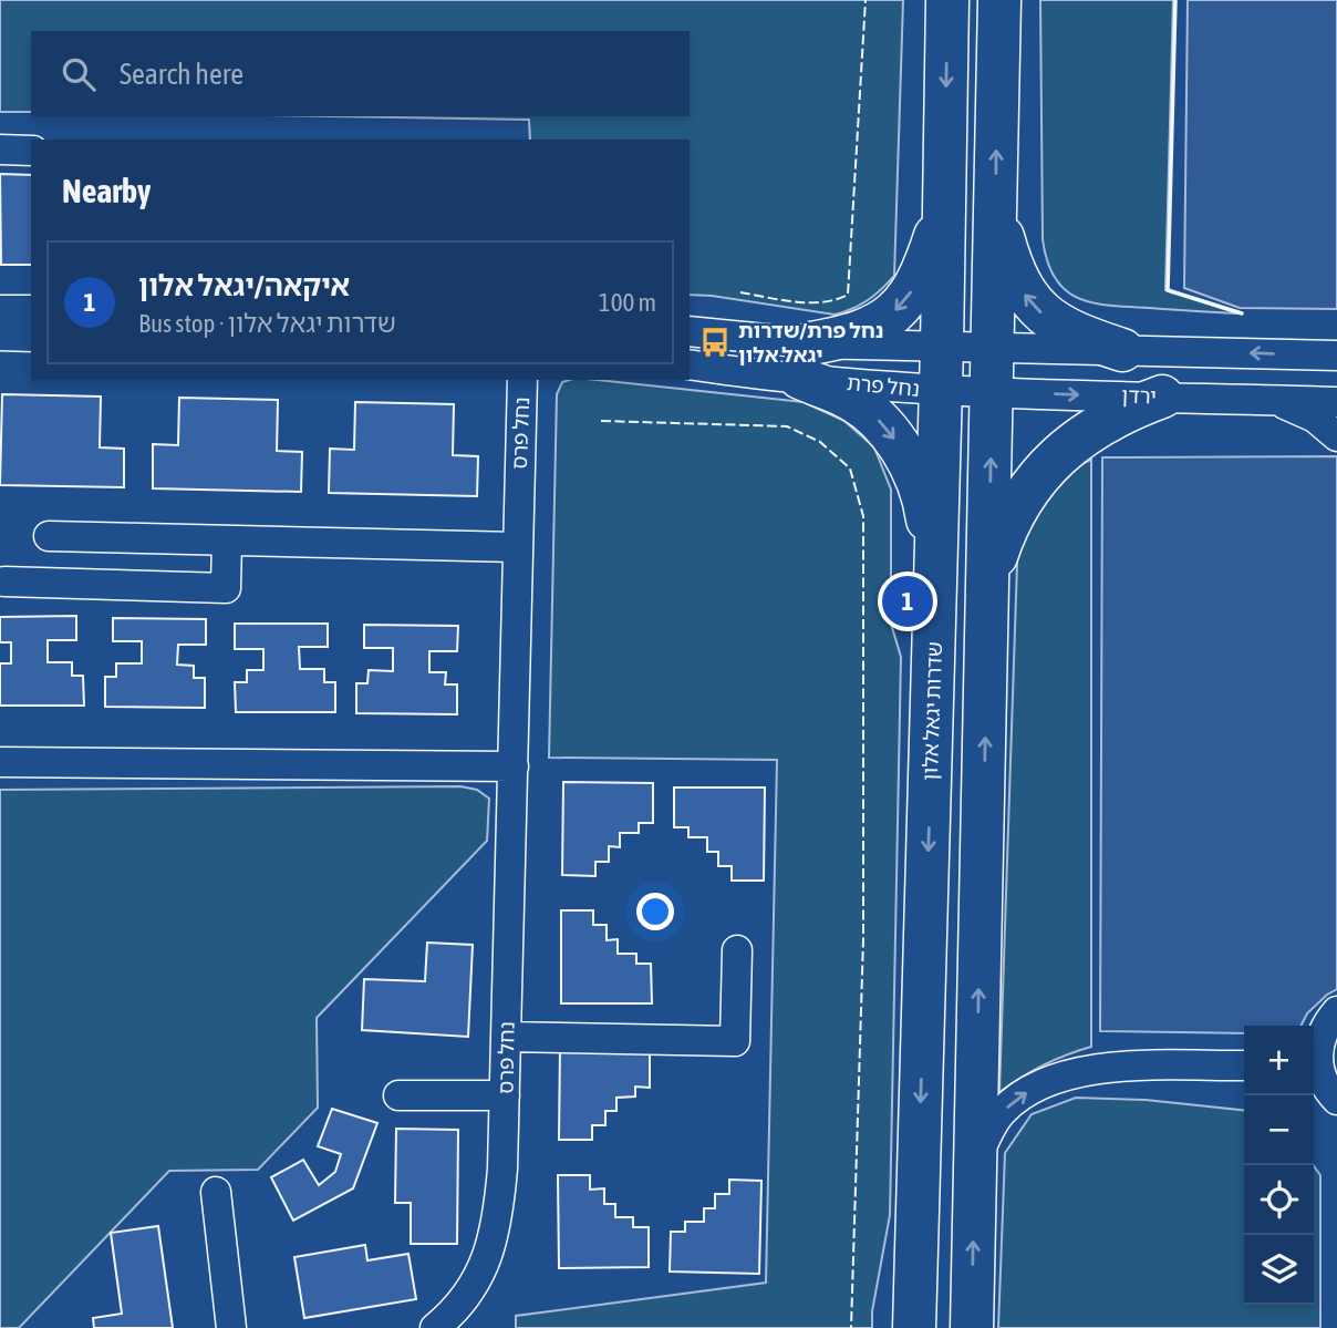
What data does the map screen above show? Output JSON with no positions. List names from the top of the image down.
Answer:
{
  "streets": {
    "highway": ["שדרות יגאל אלון"],
    "street": ["נחל פרת", "ירדן", "נחל פרס"]
  },
  "crossings": [
    ["נחל פרת", "ירדן"],
    ["נחל פרת", "שדרות יגאל אלון"],
    ["ירדן", "שדרות יגאל אלון"]
  ],
  "places": {
    "bus stop": ["נחל פרת/שדרות יגאל אלון"]
  },
  "page": {
    "search": "Search here",
    "heading": "Nearby",
    "list": [
      {
        "mark": "1",
        "name": "איקאה/יגאל אלון",
        "note": "Bus stop · שדרות יגאל אלון",
        "value": "100 m"
      }
    ],
    "pins": "1",
    "map_buttons": ["+", "−"]
  }
}
